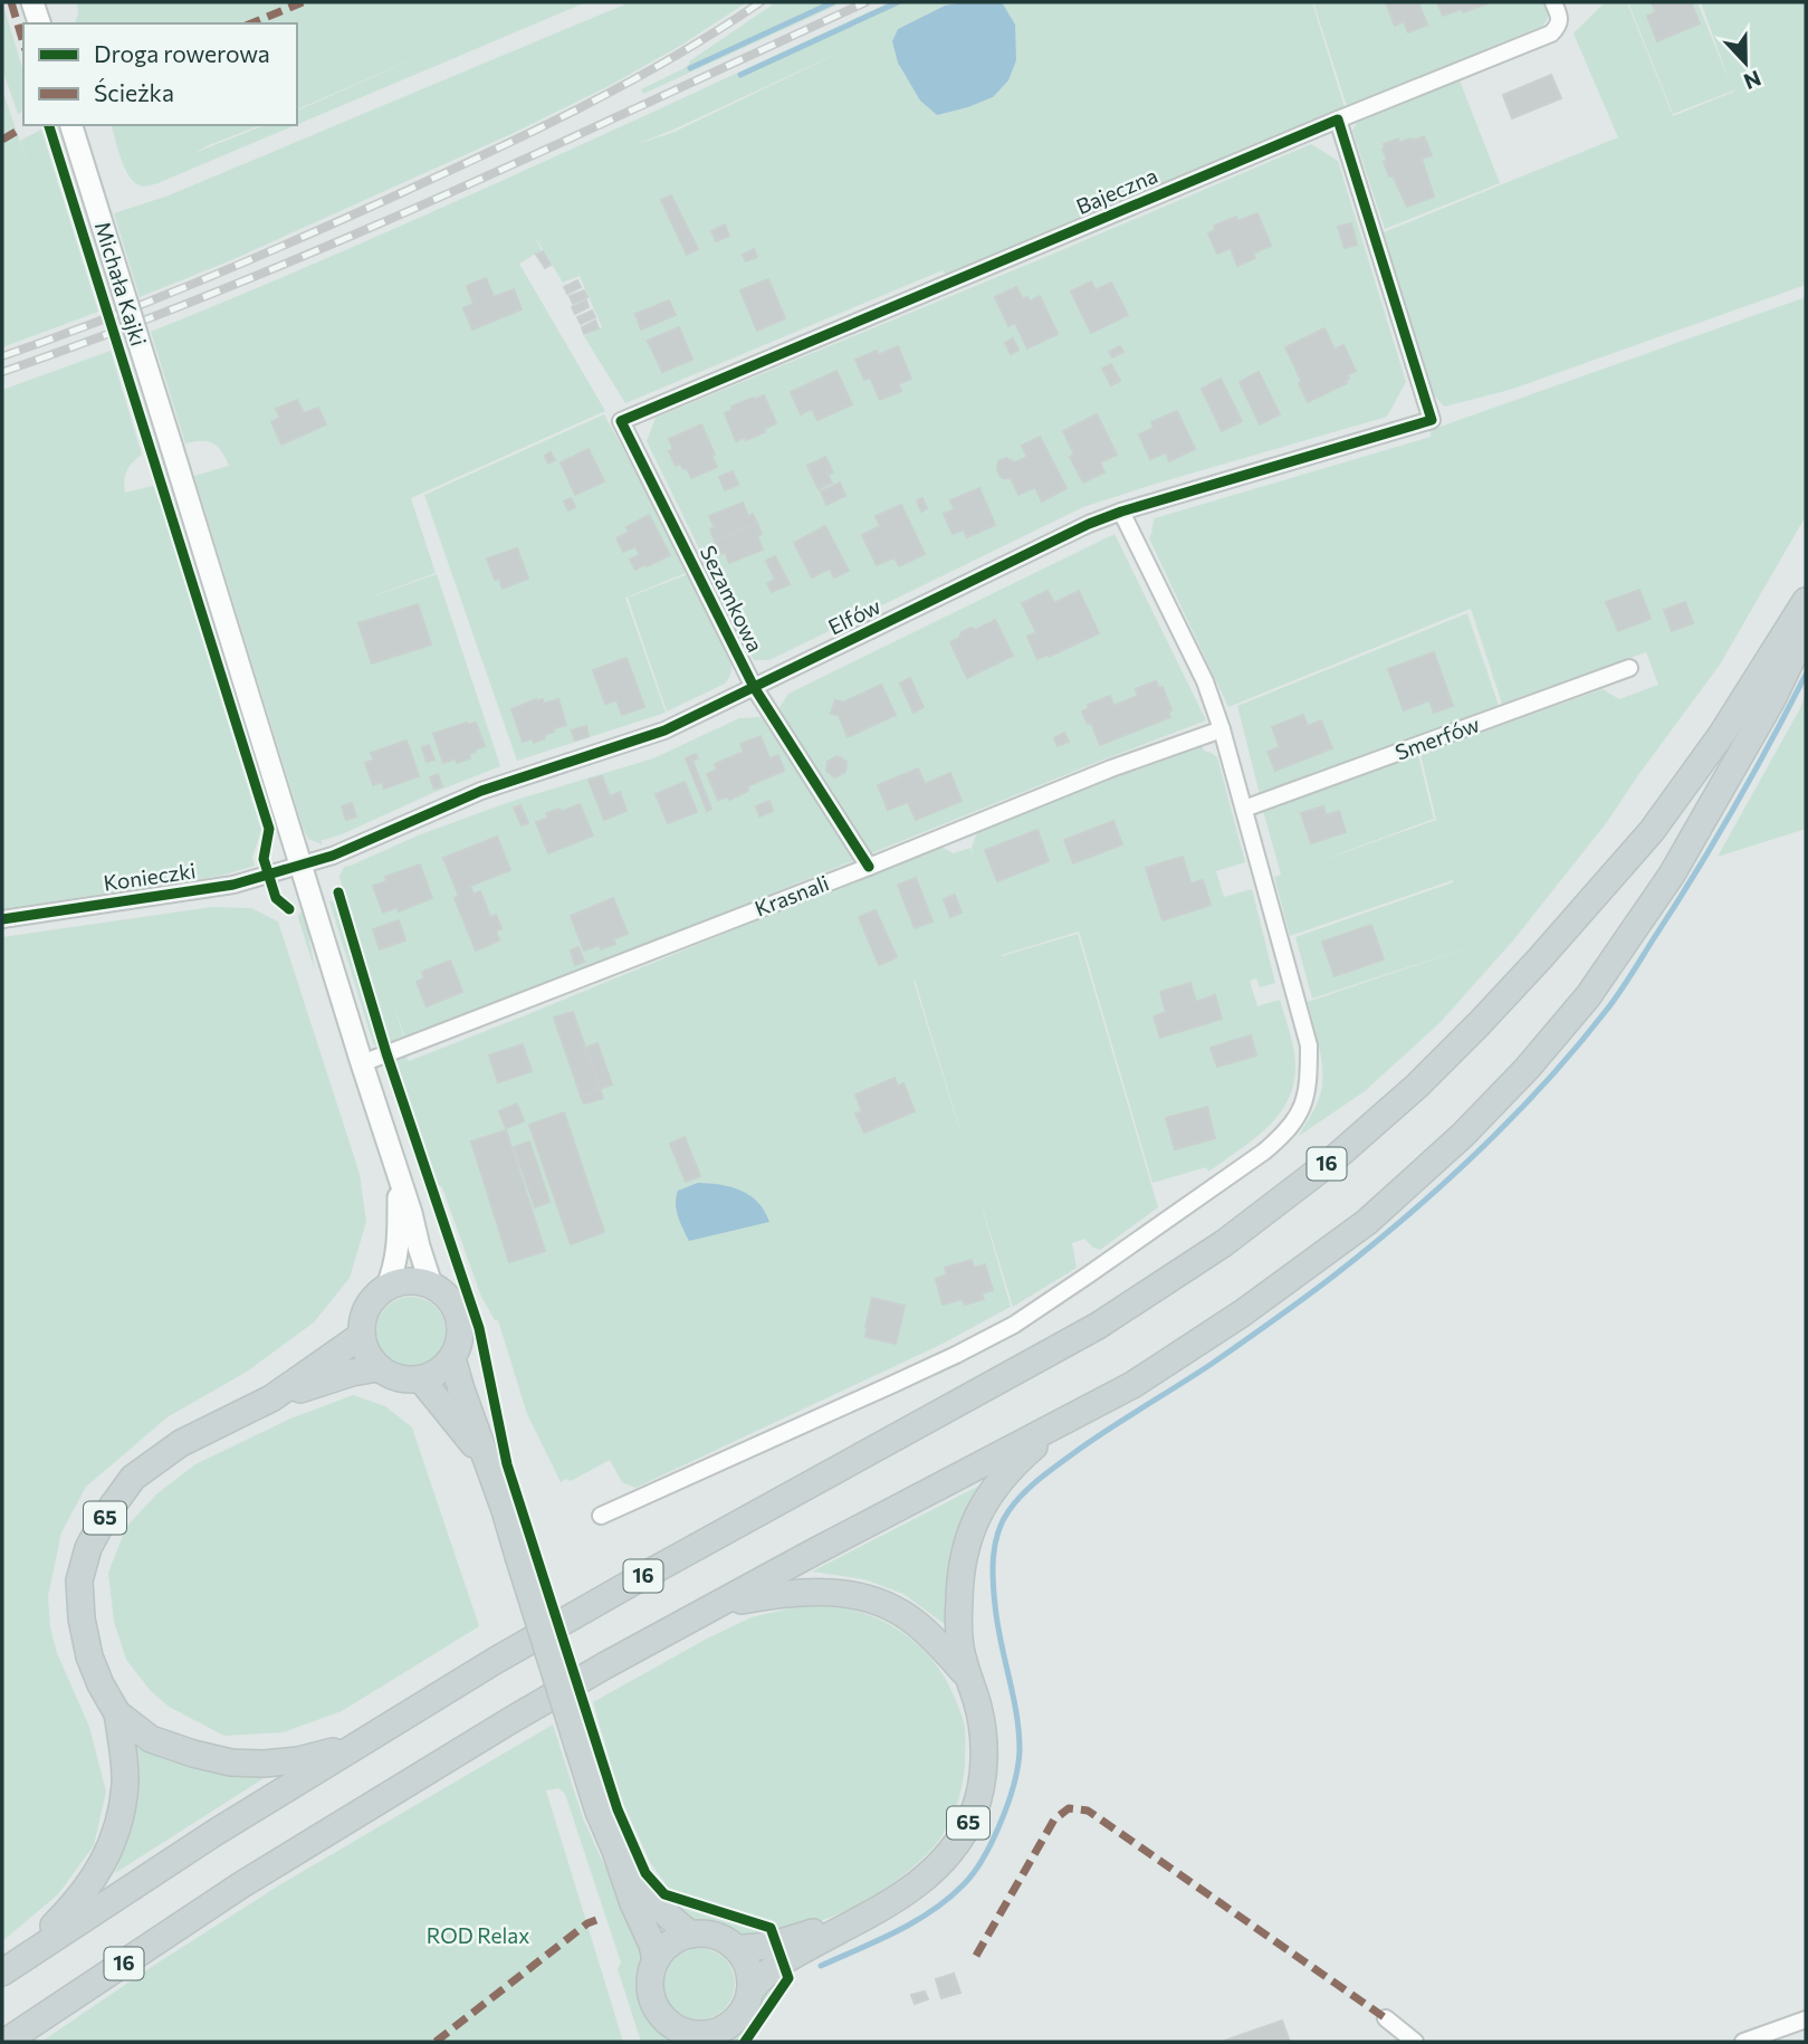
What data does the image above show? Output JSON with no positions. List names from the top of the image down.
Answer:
{
  "streets": {
    "main road": ["16", "65"],
    "street": [
      "Bajeczna",
      "Michała Kajki",
      "Sezamkowa",
      "Elfów",
      "Smerfów",
      "Konieczki",
      "Krasnali"
    ]
  },
  "crossings": [
    ["Bajeczna", "Sezamkowa"],
    ["Bajeczna", "Elfów"],
    ["Michała Kajki", "Elfów"],
    ["Michała Kajki", "Konieczki"],
    ["Michała Kajki", "Krasnali"],
    ["Michała Kajki", "65"],
    ["Sezamkowa", "Elfów"],
    ["Sezamkowa", "Krasnali"],
    ["Elfów", "Konieczki"],
    ["16", "65"]
  ],
  "parks": ["ROD Relax"],
  "legend": ["Droga rowerowa", "Ścieżka"],
  "north": "bottom"
}
